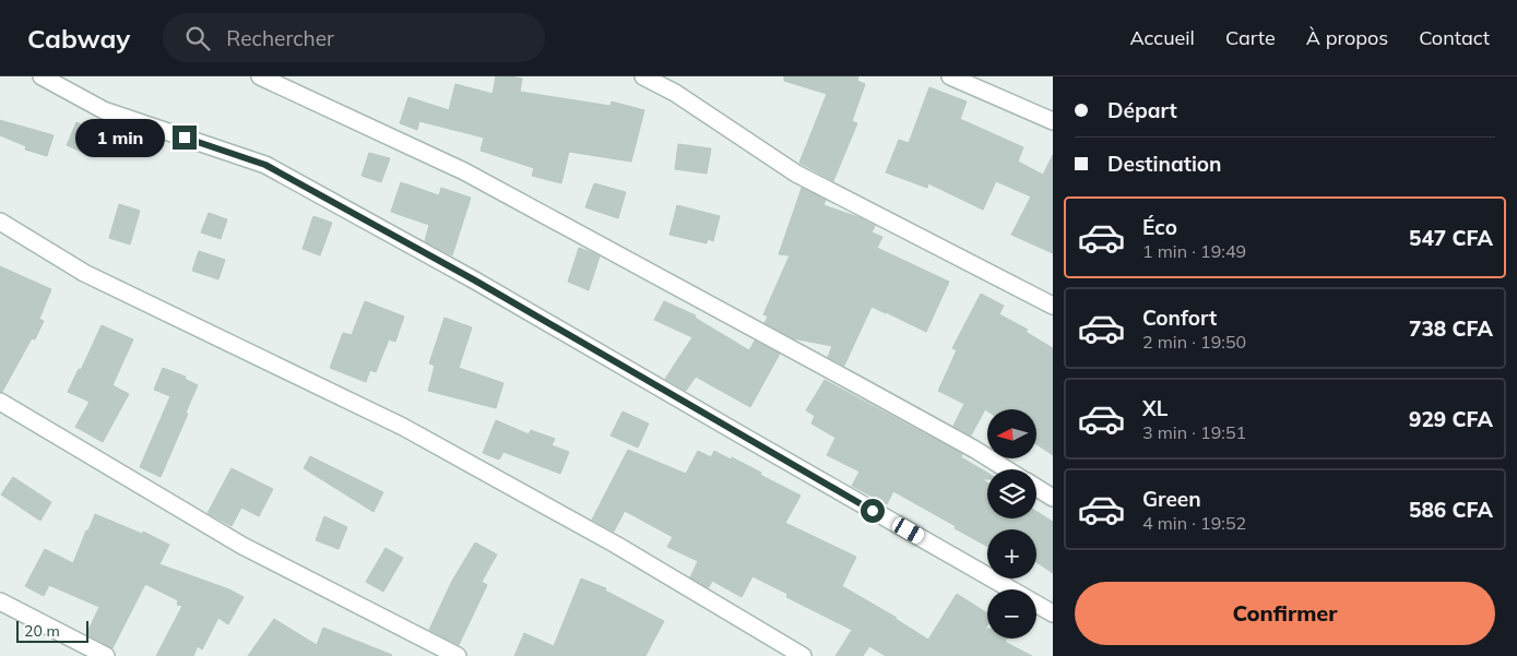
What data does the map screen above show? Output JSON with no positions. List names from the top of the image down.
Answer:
{
  "scale_bar": "20 m",
  "north": "left",
  "page": {
    "header": "Cabway",
    "search": "Rechercher",
    "nav": [
      "Accueil",
      "Carte",
      "À propos",
      "Contact"
    ],
    "banner": ["Départ", "Destination"],
    "bubble": "1 min",
    "list": [
      {
        "name": "Éco",
        "note": "1 min · 19:49",
        "value": "547 CFA"
      },
      {
        "name": "Confort",
        "note": "2 min · 19:50",
        "value": "738 CFA"
      },
      {
        "name": "XL",
        "note": "3 min · 19:51",
        "value": "929 CFA"
      },
      {
        "name": "Green",
        "note": "4 min · 19:52",
        "value": "586 CFA"
      }
    ],
    "map_buttons": ["+", "−"],
    "buttons": "Confirmer",
    "scale": "20 m"
  }
}
